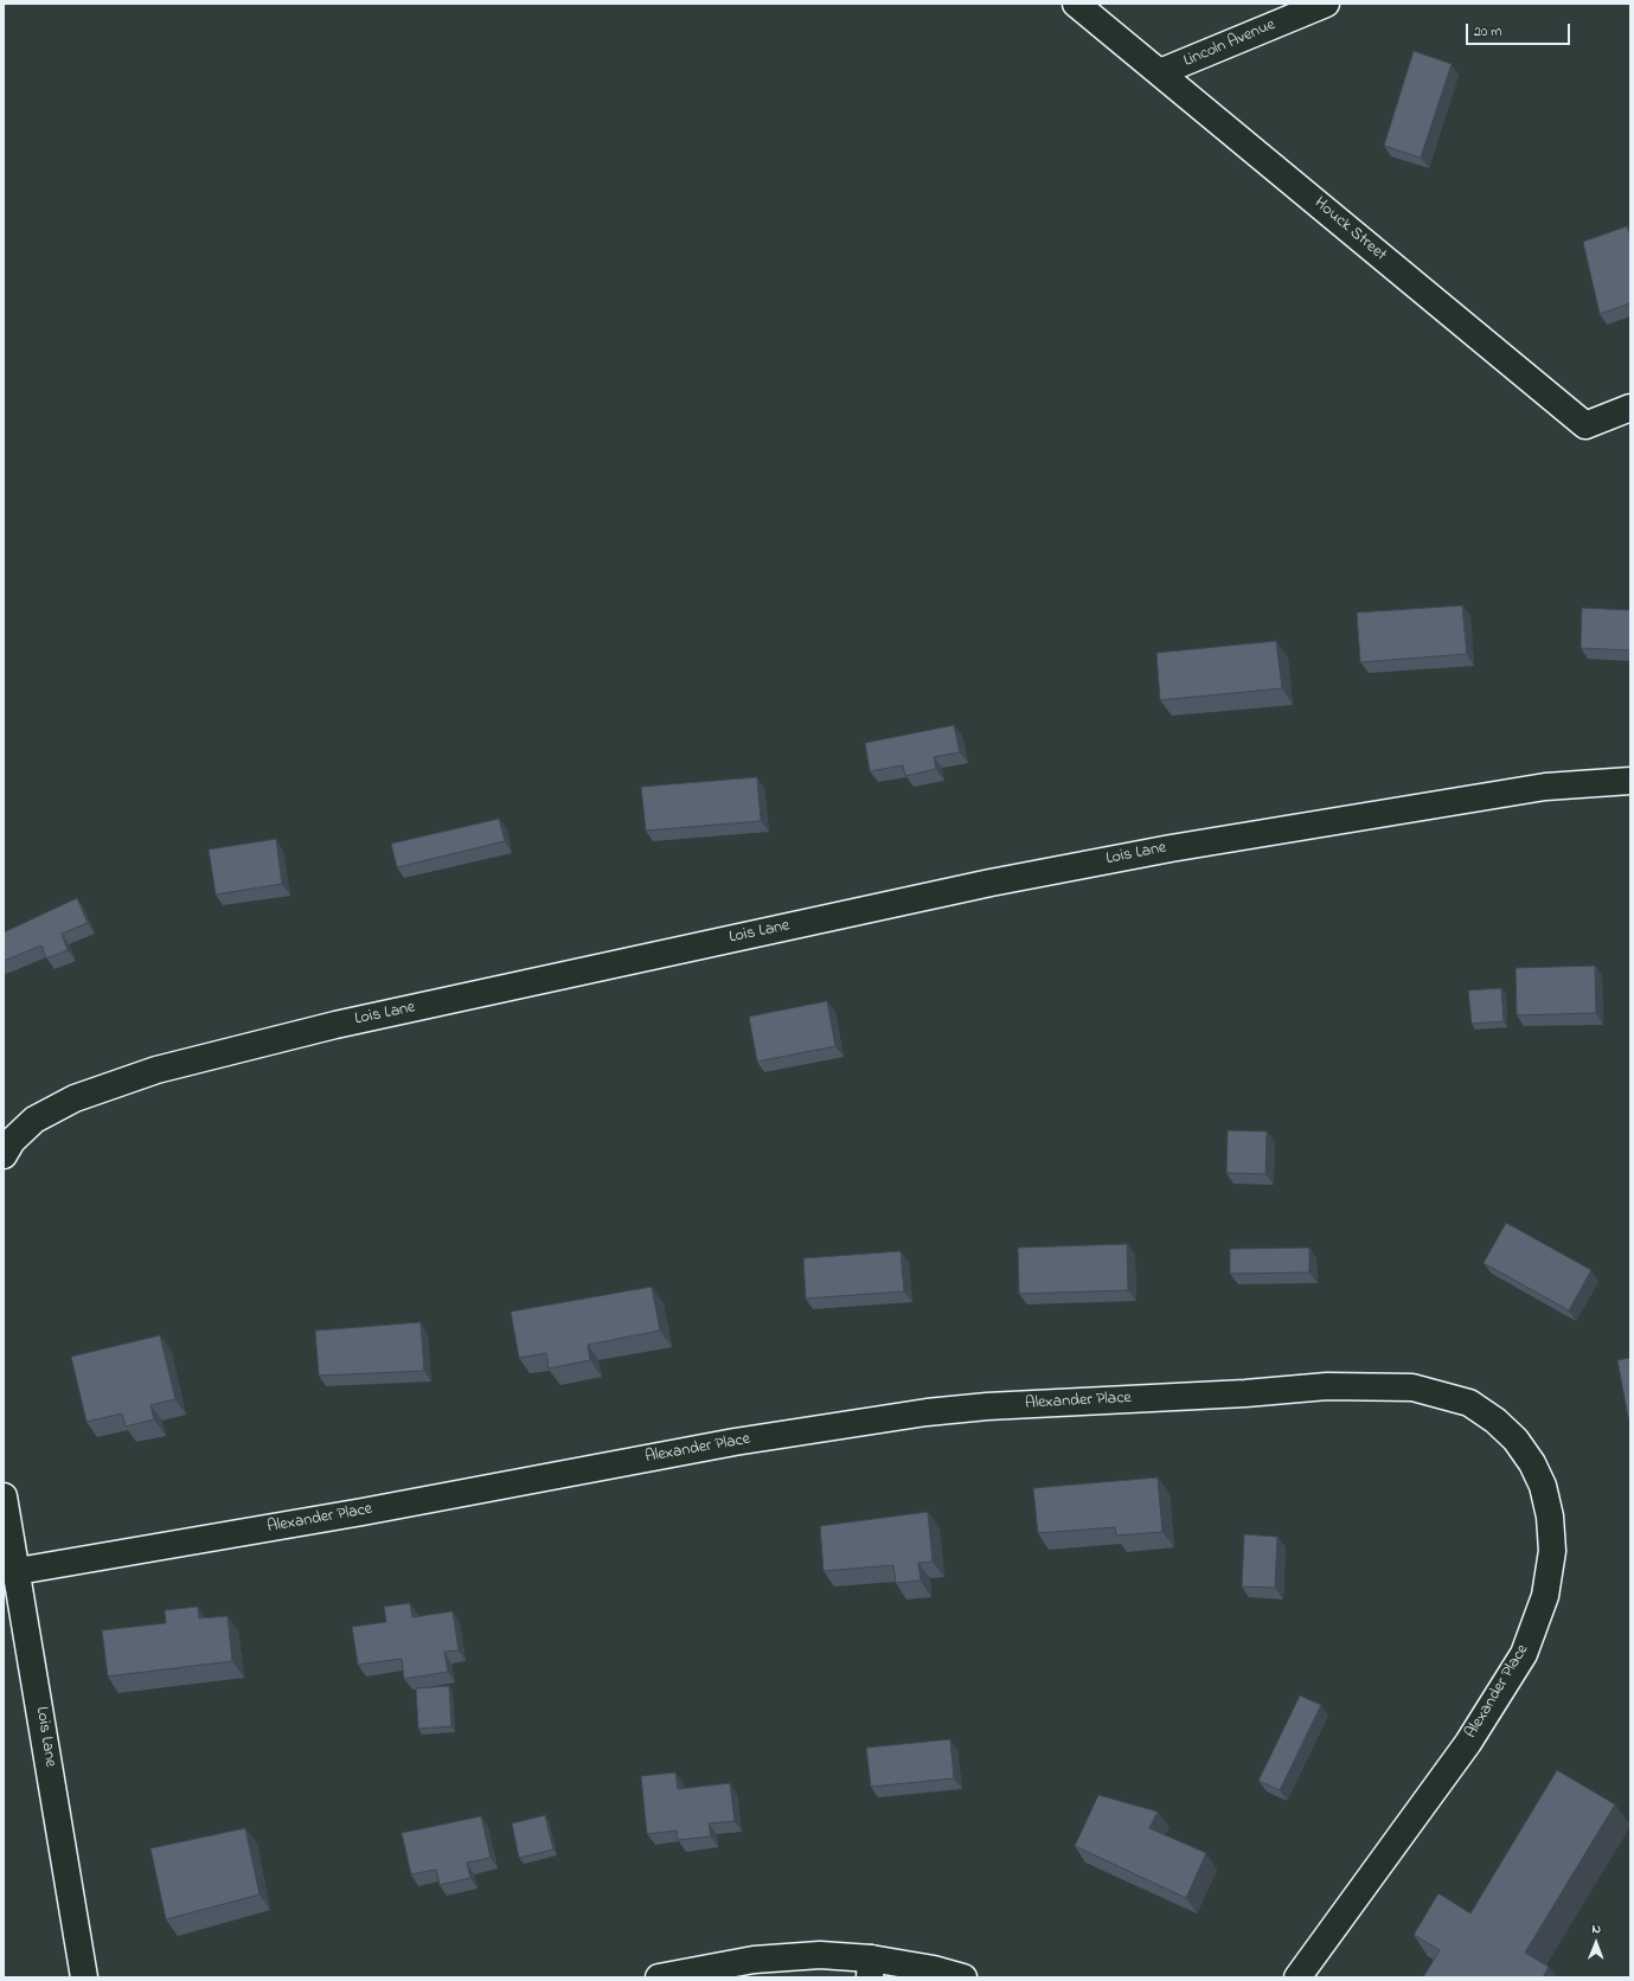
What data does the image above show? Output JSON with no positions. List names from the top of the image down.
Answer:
{
  "streets": {
    "street": [
      "Lincoln Avenue",
      "Houck Street",
      "Lois Lane",
      "Alexander Place"
    ]
  },
  "crossings": [
    ["Lincoln Avenue", "Houck Street"],
    ["Lois Lane", "Alexander Place"]
  ],
  "scale_bar": "20 m",
  "north": "top"
}
